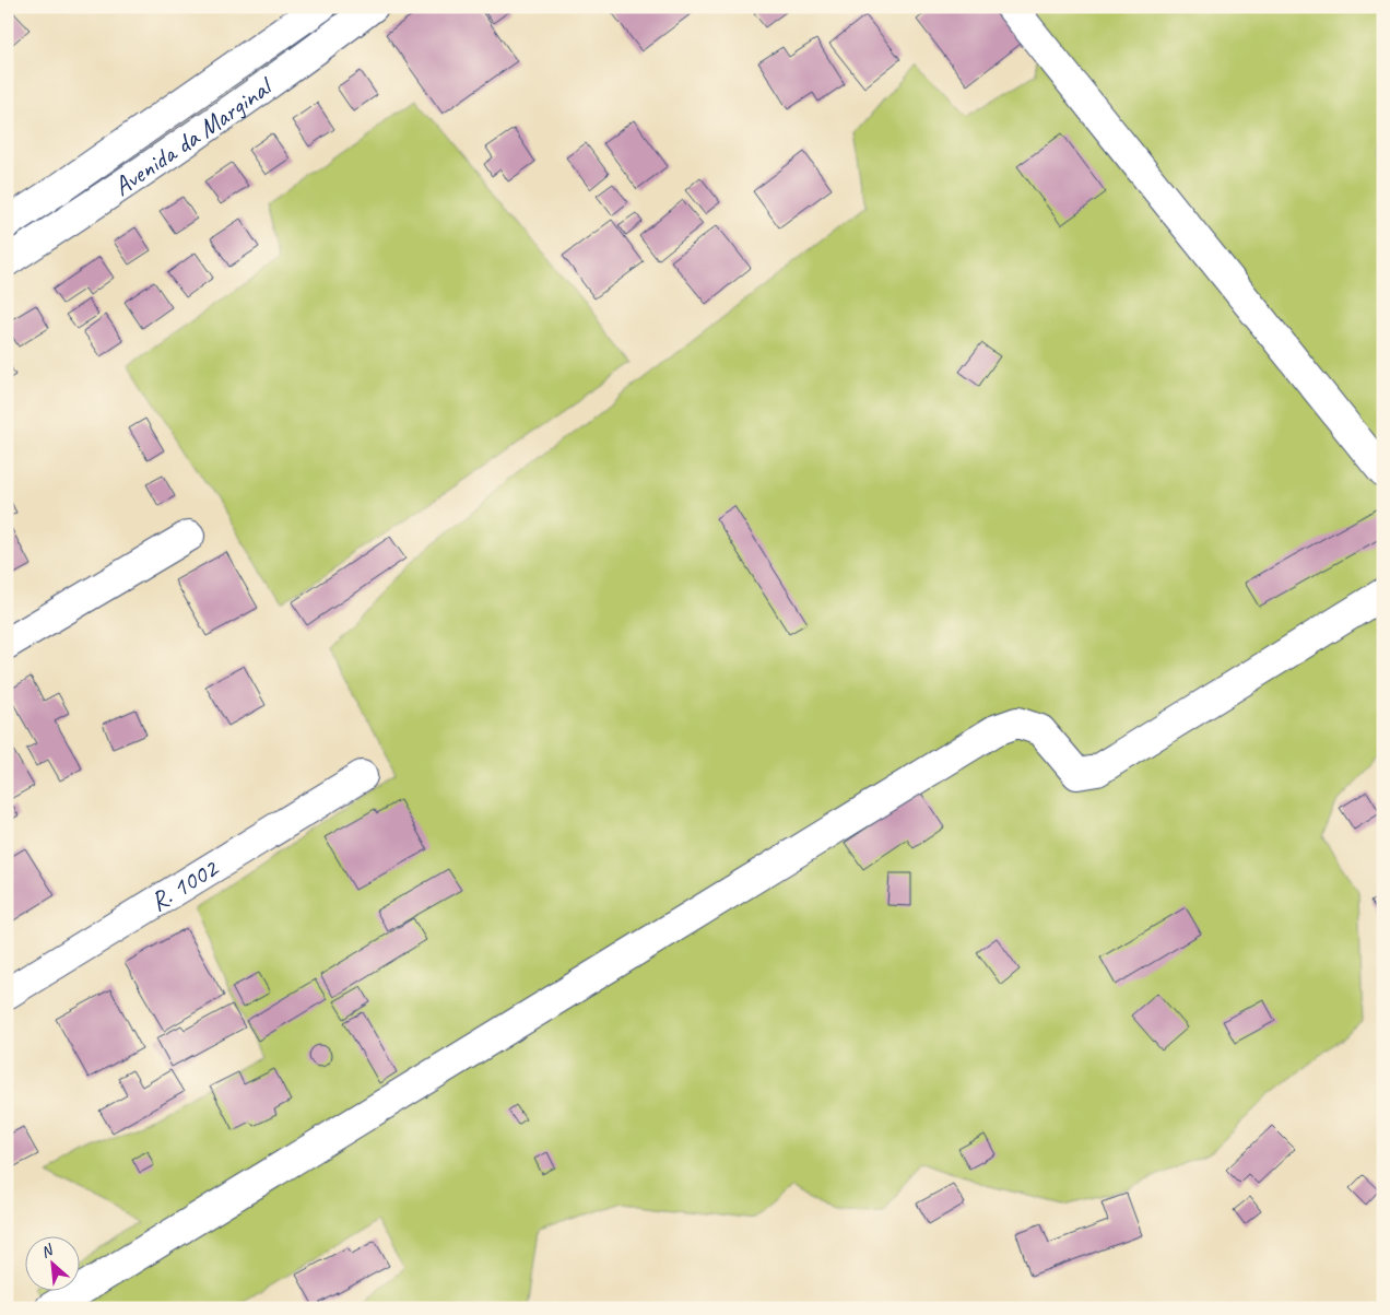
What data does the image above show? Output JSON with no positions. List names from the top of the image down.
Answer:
{
  "streets": {
    "street": ["Avenida da Marginal", "R. 1002"]
  },
  "north": "top left"
}
